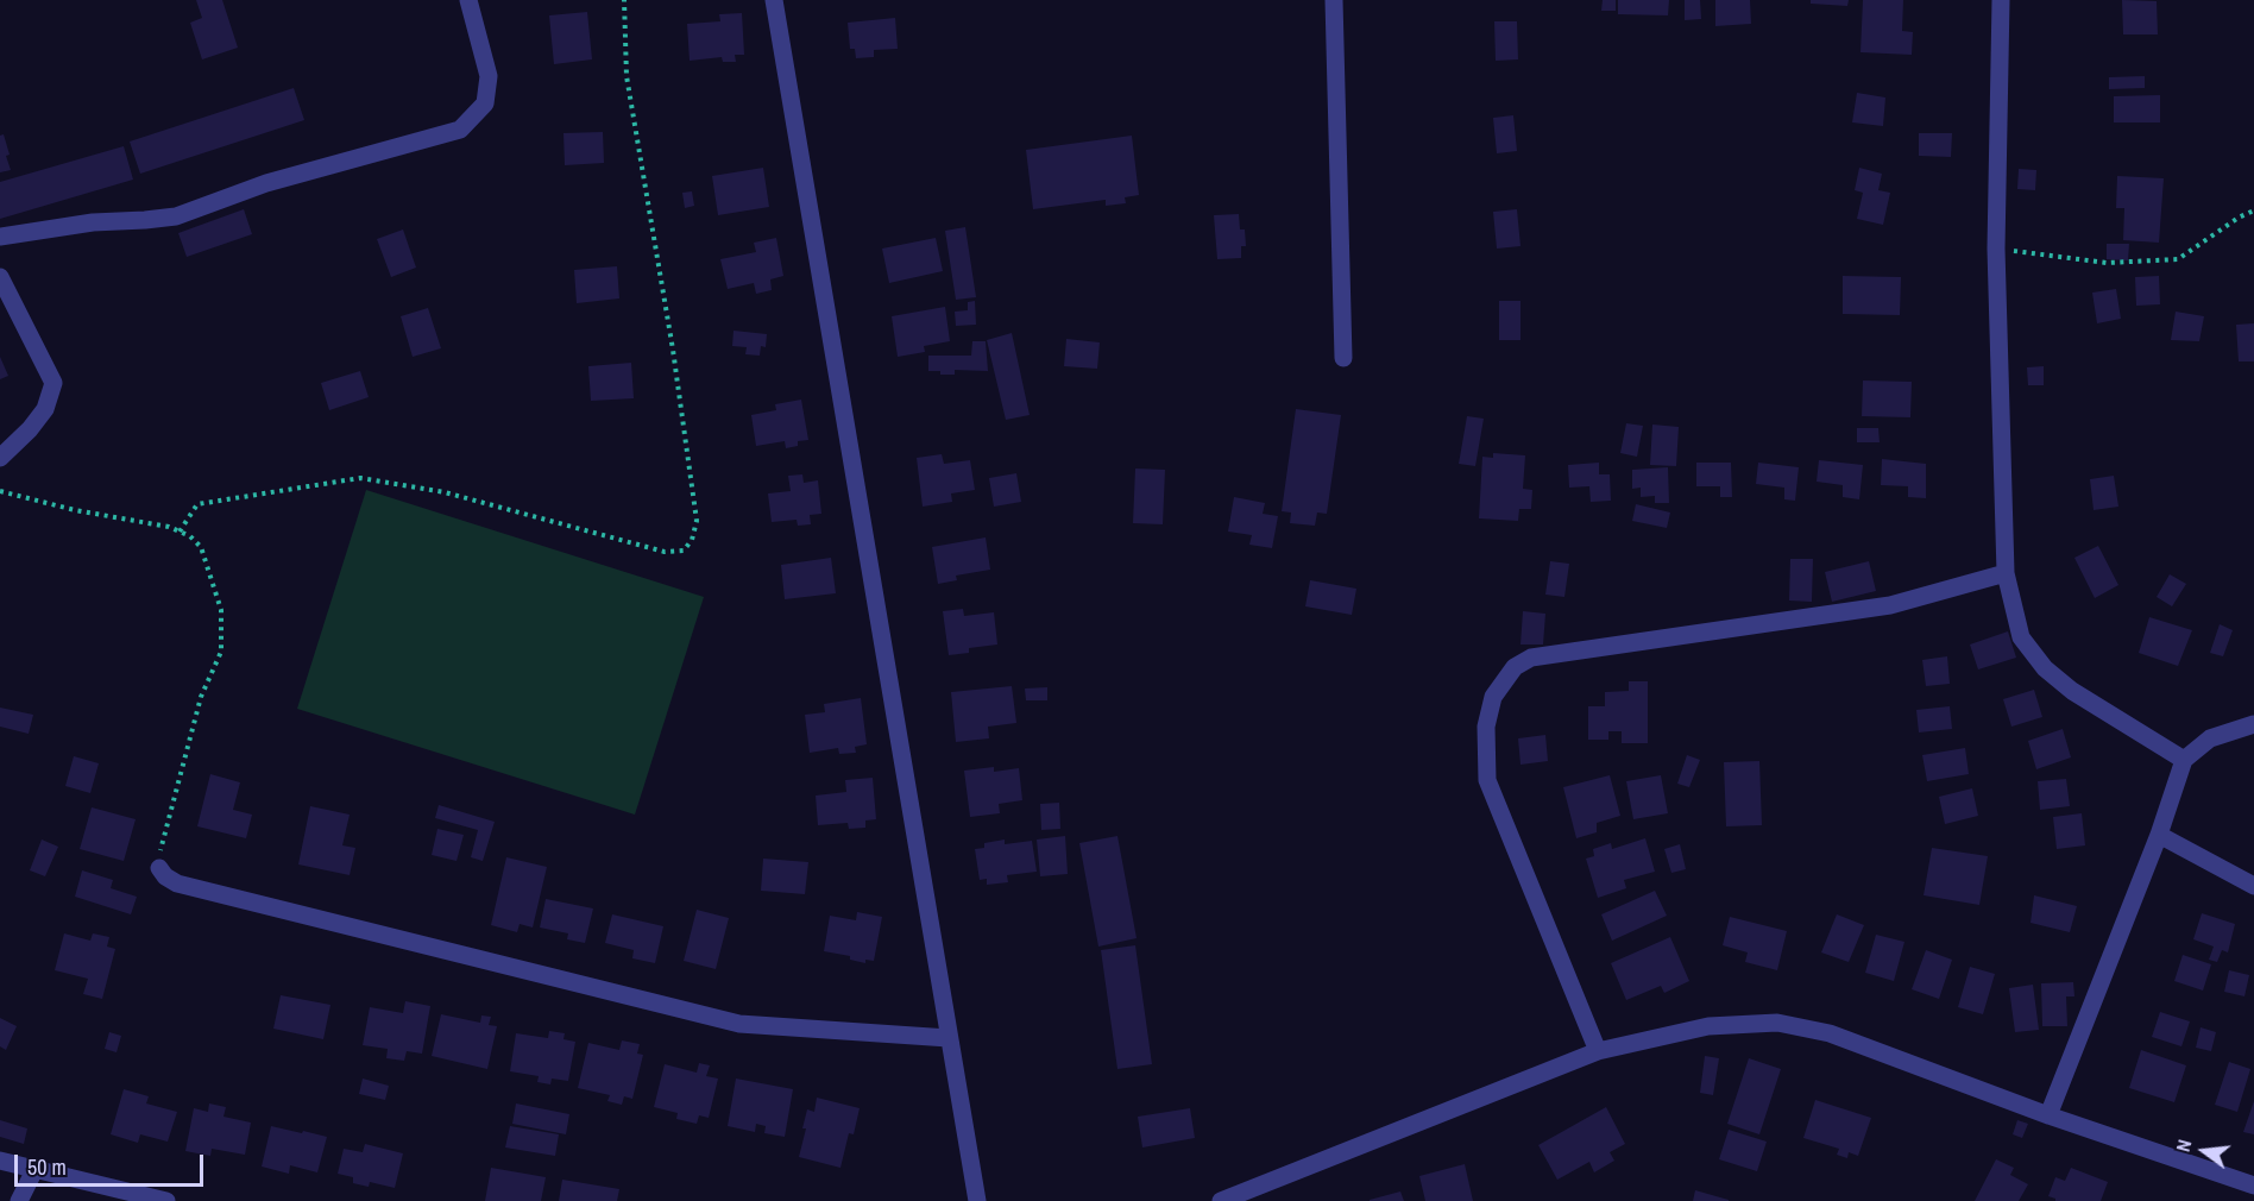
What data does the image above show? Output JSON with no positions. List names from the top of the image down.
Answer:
{
  "scale_bar": "50 m",
  "north": "left"
}
